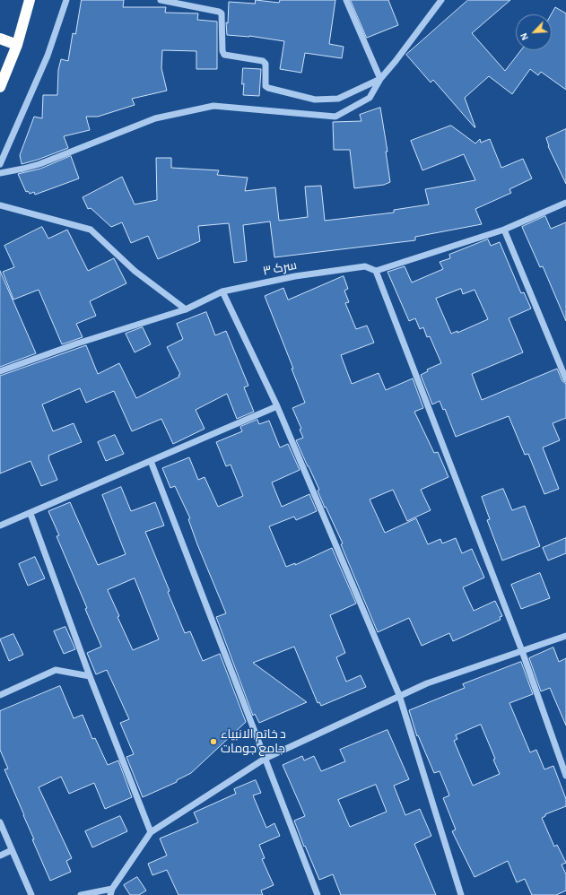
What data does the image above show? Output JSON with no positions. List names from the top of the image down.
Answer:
{
  "streets": {
    "street": ["سرک ۳"]
  },
  "places": ["د خاتم الانبیاء جامع جومات"],
  "north": "bottom left"
}
